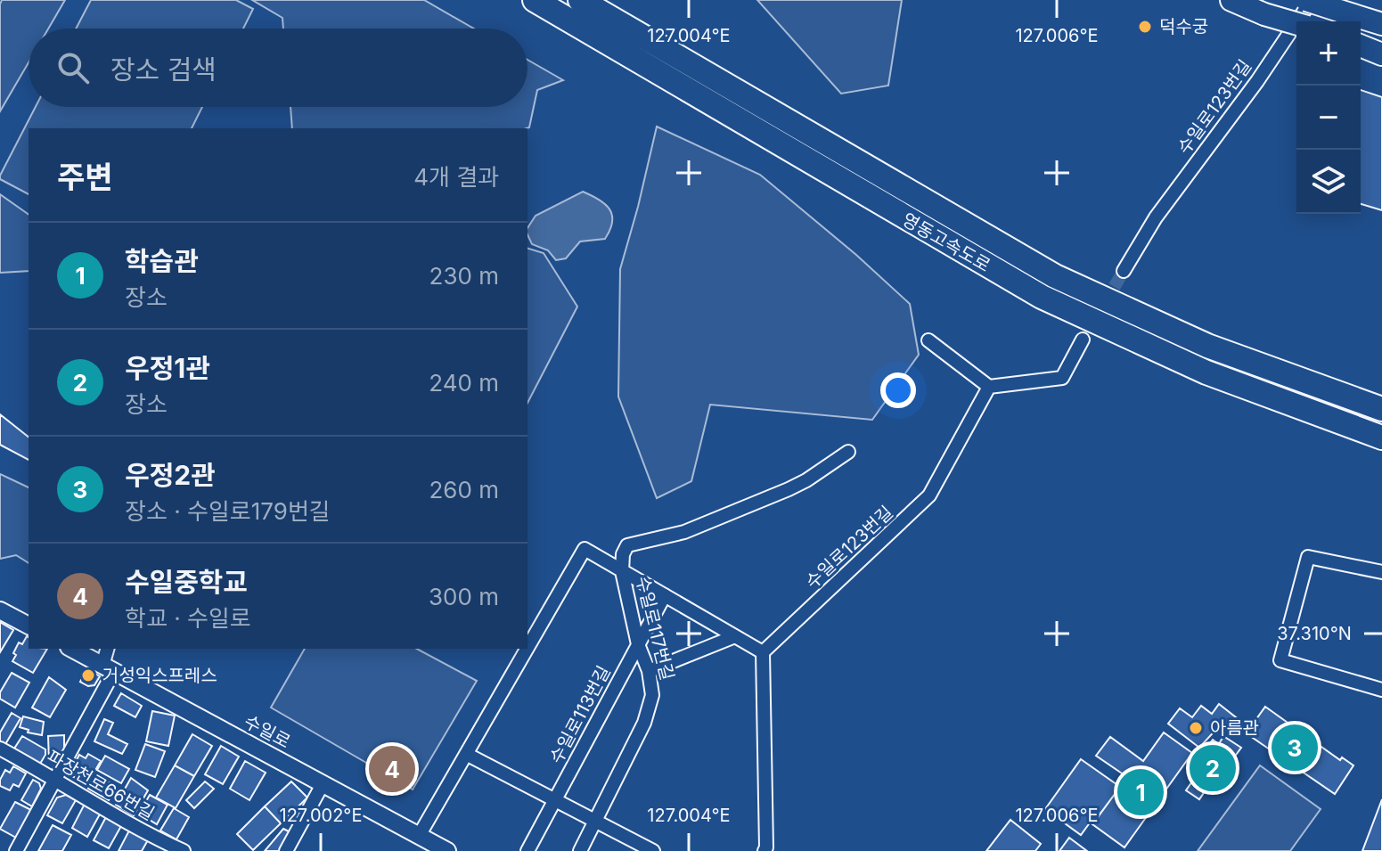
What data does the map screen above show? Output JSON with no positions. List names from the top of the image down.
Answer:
{
  "streets": {
    "highway": ["영동고속도로"],
    "street": [
      "수일로123번길",
      "수일로117번길",
      "수일로113번길",
      "수일로",
      "파장천로66번길"
    ]
  },
  "crossings": [
    ["수일로117번길", "수일로113번길"]
  ],
  "places": ["덕수궁", "거성익스프레스", "아름관"],
  "page": {
    "map_buttons": ["+", "−"],
    "search": "장소 검색",
    "heading": ["주변", "4개 결과"],
    "list": [
      {
        "mark": "1",
        "name": "학습관",
        "note": "장소",
        "value": "230 m"
      },
      {
        "mark": "2",
        "name": "우정1관",
        "note": "장소",
        "value": "240 m"
      },
      {
        "mark": "3",
        "name": "우정2관",
        "note": "장소 · 수일로179번길",
        "value": "260 m"
      },
      {
        "mark": "4",
        "name": "수일중학교",
        "note": "학교 · 수일로",
        "value": "300 m"
      }
    ],
    "pins": [
      "3",
      "2",
      "4",
      "1"
    ]
  },
  "coordinates": [
    "127.004°E",
    "127.006°E",
    "37.310°N",
    "127.002°E"
  ]
}
